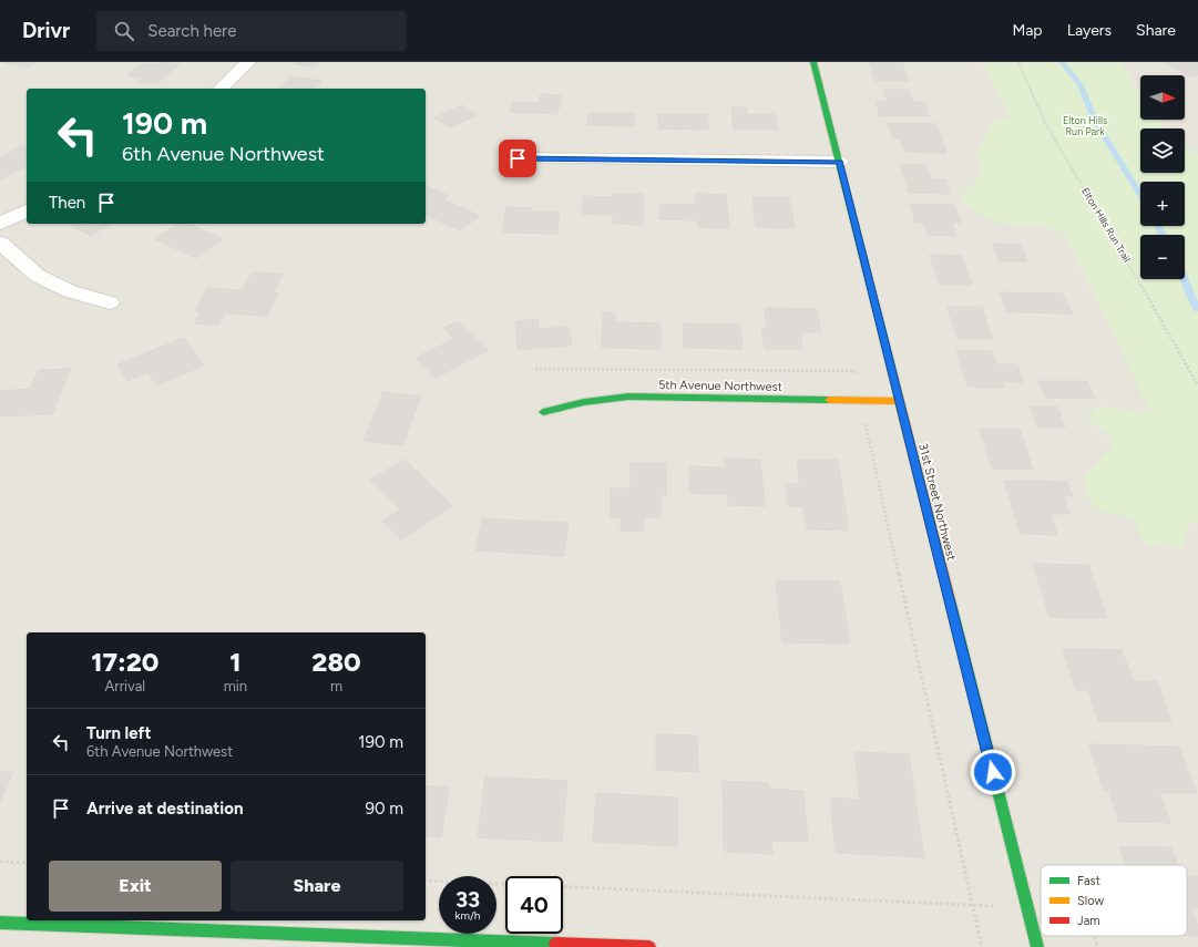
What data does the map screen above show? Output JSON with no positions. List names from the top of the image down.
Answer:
{
  "streets": {
    "street": ["5th Avenue Northwest", "31st Street Northwest"],
    "path": ["Elton Hills Run Trail"]
  },
  "crossings": [
    ["5th Avenue Northwest", "31st Street Northwest"]
  ],
  "parks": ["Elton Hills Run Park"],
  "legend": ["Fast", "Slow", "Jam"],
  "north": "right",
  "page": {
    "header": "Drivr",
    "search": "Search here",
    "nav": ["Map", "Layers", "Share"],
    "map_buttons": ["+", "−"],
    "turn": ["190 m", "6th Avenue Northwest"],
    "then": "Then",
    "eta": [
      "17:20",
      "Arrival",
      "1",
      "min",
      "280",
      "m"
    ],
    "list": [
      {
        "name": "Turn left",
        "note": "6th Avenue Northwest",
        "value": "190 m"
      },
      {
        "name": "Arrive at destination",
        "value": "90 m"
      }
    ],
    "buttons": ["Exit", "Share"],
    "speed": "33 km/h",
    "limit": "40"
  }
}
